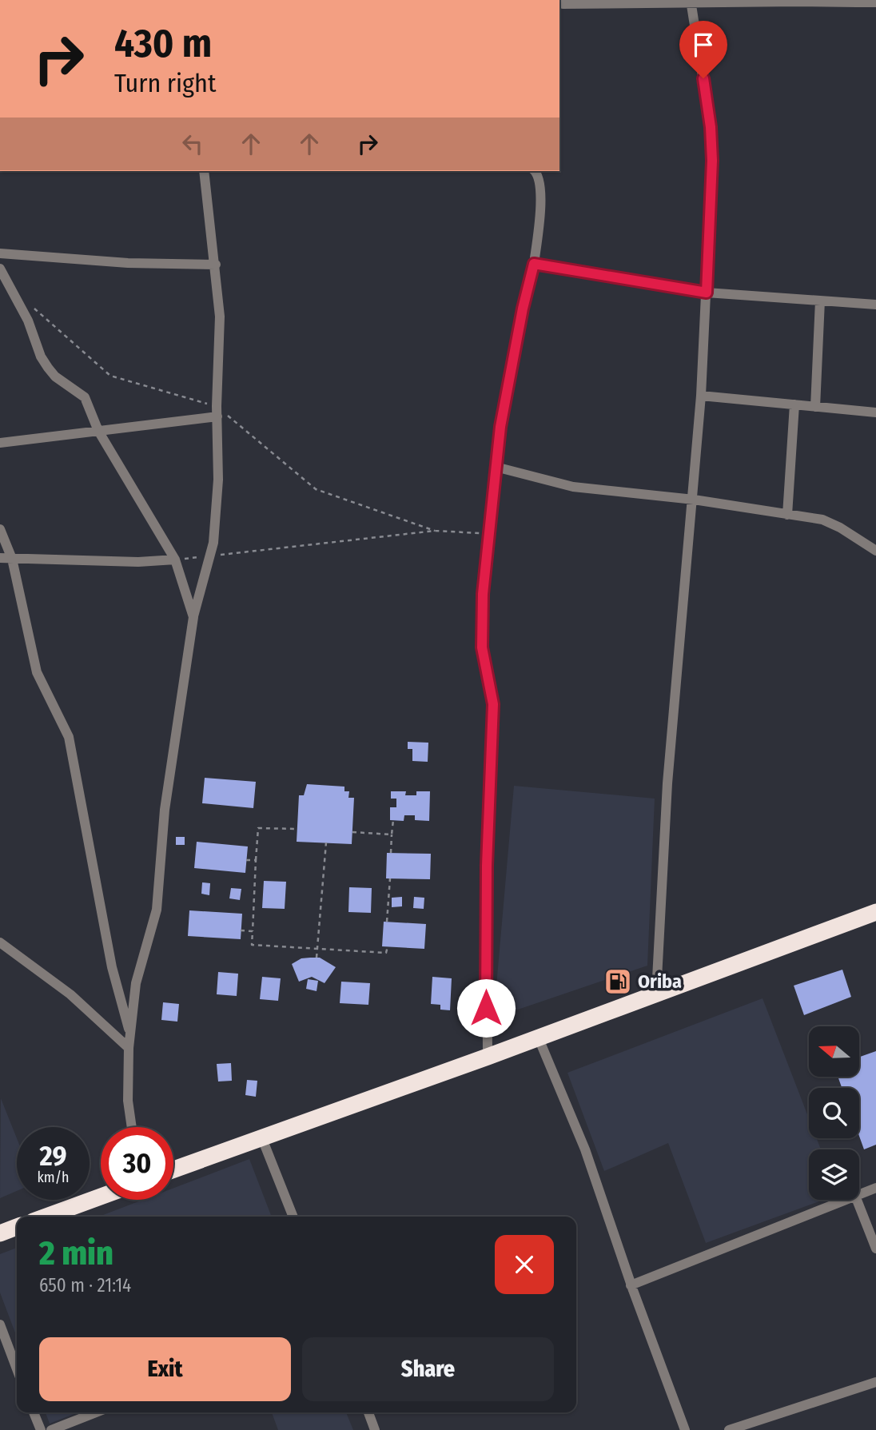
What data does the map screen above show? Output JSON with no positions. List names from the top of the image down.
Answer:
{
  "places": {
    "fuel station": ["Oriba"]
  },
  "north": "left",
  "page": {
    "turn": ["430 m", "Turn right"],
    "speed": "29 km/h",
    "limit": "30",
    "heading": ["2 min", "650 m · 21:14"],
    "buttons": ["Exit", "Share"]
  }
}
